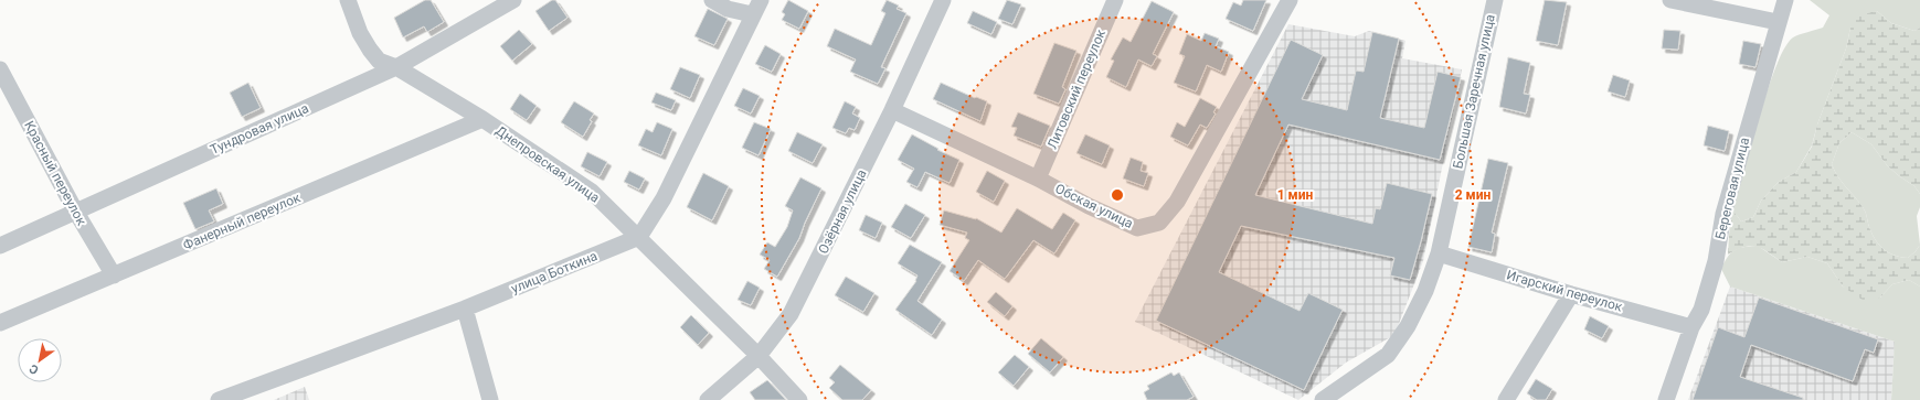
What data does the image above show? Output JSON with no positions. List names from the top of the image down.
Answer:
{
  "streets": {
    "street": [
      "Литовский переулок",
      "Большая Заречная улица",
      "Тундровая улица",
      "Днепровская улица",
      "Красный переулок",
      "Береговая улица",
      "Обская улица",
      "Озёрная улица",
      "Фанерный переулок",
      "улица Боткина",
      "Игарский переулок"
    ]
  },
  "crossings": [
    ["Литовский переулок", "Обская улица"],
    ["Большая Заречная улица", "Игарский переулок"],
    ["Тундровая улица", "Днепровская улица"],
    ["Тундровая улица", "Красный переулок"],
    ["Днепровская улица", "Озёрная улица"],
    ["Днепровская улица", "Фанерный переулок"],
    ["Днепровская улица", "улица Боткина"],
    ["Красный переулок", "Фанерный переулок"],
    ["Береговая улица", "Игарский переулок"],
    ["Обская улица", "Озёрная улица"]
  ],
  "north": "bottom left",
  "rings": ["1 мин", "2 мин"]
}
